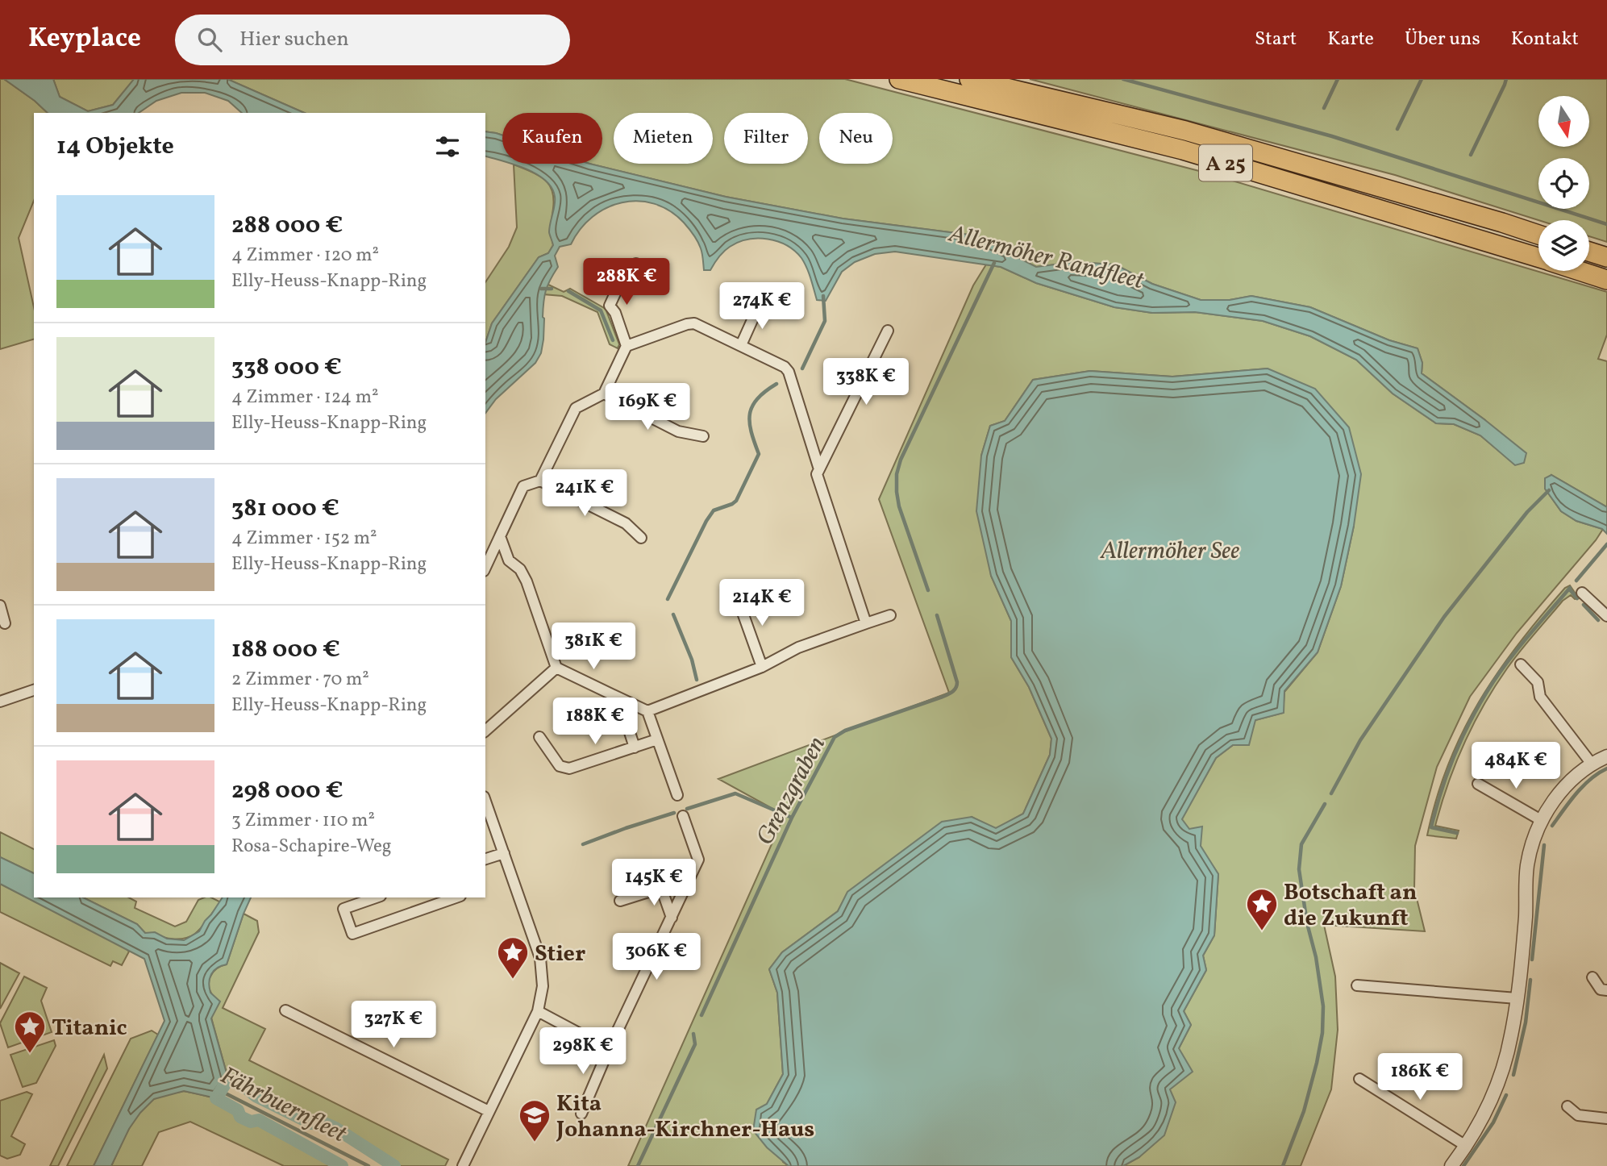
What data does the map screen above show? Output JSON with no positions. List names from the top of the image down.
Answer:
{
  "streets": {
    "highway": ["A 25"]
  },
  "water": [
    "Allermöher Randfleet",
    "Allermöher See",
    "Grenzgraben",
    "Fährbuernfleet"
  ],
  "places": {
    "place": ["Botschaft an die Zukunft", "Stier", "Titanic"],
    "school or university": ["Kita Johanna-Kirchner-Haus"]
  },
  "north": "bottom",
  "page": {
    "header": "Keyplace",
    "search": "Hier suchen",
    "nav": [
      "Start",
      "Karte",
      "Über uns",
      "Kontakt"
    ],
    "chip": [
      "Kaufen",
      "Mieten",
      "Filter",
      "Neu"
    ],
    "heading": "14 Objekte",
    "list": [
      {
        "name": "288 000 €",
        "note": "4 Zimmer · 120 m² · Elly-Heuss-Knapp-Ring"
      },
      {
        "name": "338 000 €",
        "note": "4 Zimmer · 124 m² · Elly-Heuss-Knapp-Ring"
      },
      {
        "name": "381 000 €",
        "note": "4 Zimmer · 152 m² · Elly-Heuss-Knapp-Ring"
      },
      {
        "name": "188 000 €",
        "note": "2 Zimmer · 70 m² · Elly-Heuss-Knapp-Ring"
      },
      {
        "name": "298 000 €",
        "note": "3 Zimmer · 110 m² · Rosa-Schapire-Weg"
      }
    ],
    "price": [
      "288K €",
      "274K €",
      "338K €",
      "169K €",
      "241K €",
      "214K €",
      "381K €",
      "188K €",
      "484K €",
      "145K €",
      "306K €",
      "327K €",
      "298K €",
      "186K €"
    ]
  }
}
